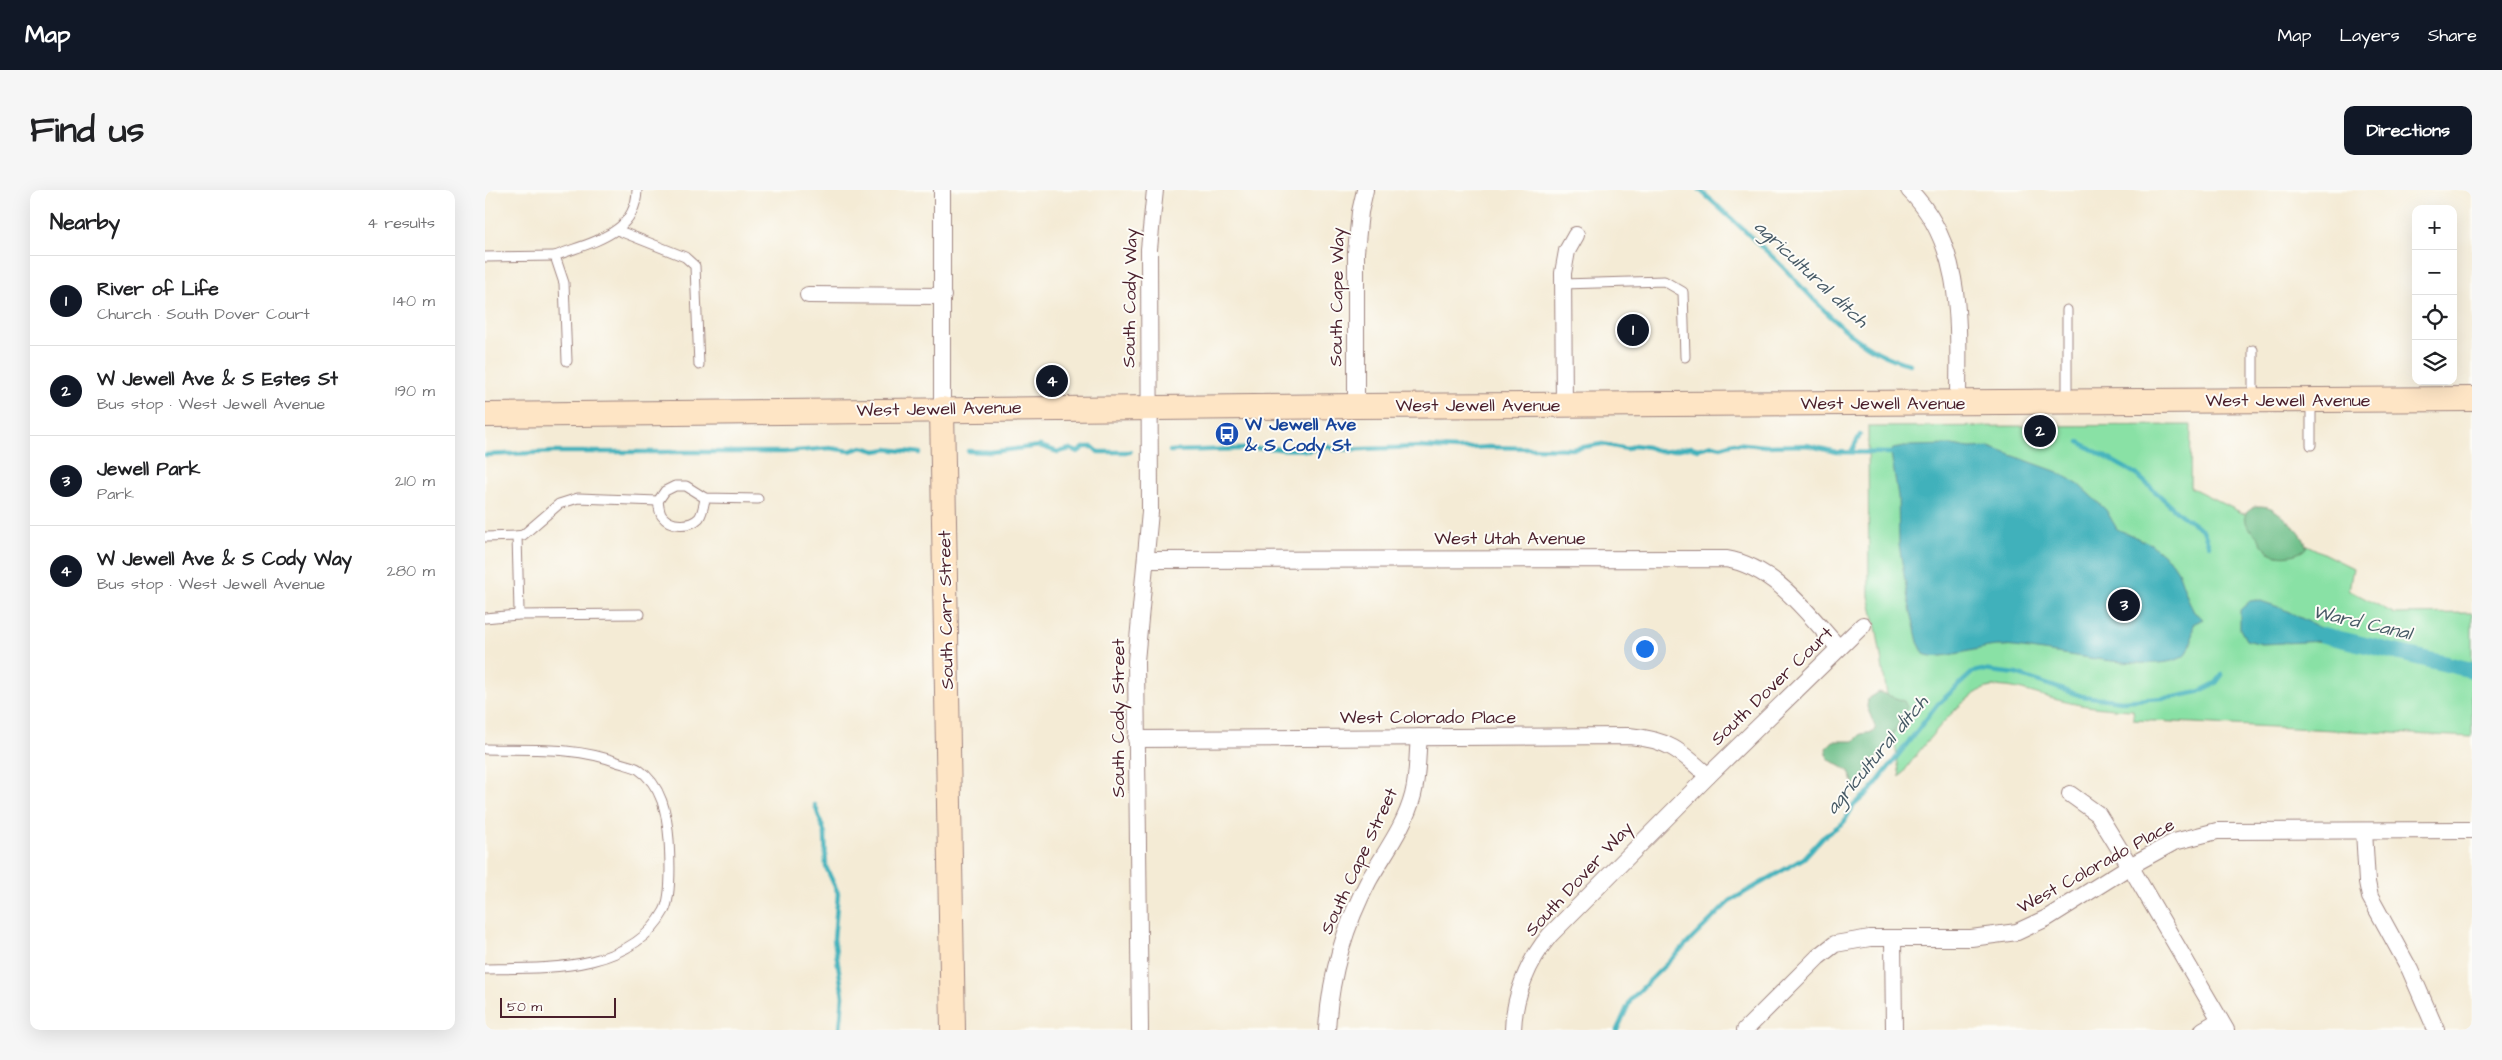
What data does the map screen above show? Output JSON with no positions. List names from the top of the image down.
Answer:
{
  "streets": {
    "main road": ["West Jewell Avenue", "South Carr Street"],
    "street": [
      "South Cape Way",
      "South Cody Way",
      "West Utah Avenue",
      "South Dover Court",
      "West Colorado Place",
      "South Cody Street",
      "South Cape Street",
      "South Dover Way"
    ]
  },
  "crossings": [
    ["South Cape Way", "West Jewell Avenue"],
    ["South Cody Way", "West Jewell Avenue"],
    ["South Cody Way", "South Cody Street"],
    ["West Jewell Avenue", "South Carr Street"],
    ["West Jewell Avenue", "South Cody Street"],
    ["West Utah Avenue", "South Dover Court"],
    ["West Utah Avenue", "South Cody Street"],
    ["South Dover Court", "West Colorado Place"],
    ["South Dover Court", "South Dover Way"],
    ["West Colorado Place", "South Cody Street"],
    ["West Colorado Place", "South Cape Street"],
    ["West Colorado Place", "South Dover Way"]
  ],
  "water": ["agricultural ditch", "Ward Canal"],
  "places": {
    "bus stop": ["W Jewell Ave & S Cody St"]
  },
  "scale_bar": "50 m",
  "page": {
    "header": "Map",
    "nav": ["Map", "Layers", "Share"],
    "title": "Find us",
    "buttons": "Directions",
    "heading": ["Nearby", "4 results"],
    "map_buttons": ["+", "−"],
    "list": [
      {
        "mark": "1",
        "name": "River of Life",
        "note": "Church · South Dover Court",
        "value": "140 m"
      },
      {
        "mark": "2",
        "name": "W Jewell Ave & S Estes St",
        "note": "Bus stop · West Jewell Avenue",
        "value": "190 m"
      },
      {
        "mark": "3",
        "name": "Jewell Park",
        "note": "Park",
        "value": "210 m"
      },
      {
        "mark": "4",
        "name": "W Jewell Ave & S Cody Way",
        "note": "Bus stop · West Jewell Avenue",
        "value": "280 m"
      }
    ],
    "pins": [
      "1",
      "4",
      "2",
      "3"
    ],
    "scale": "50 m"
  }
}
